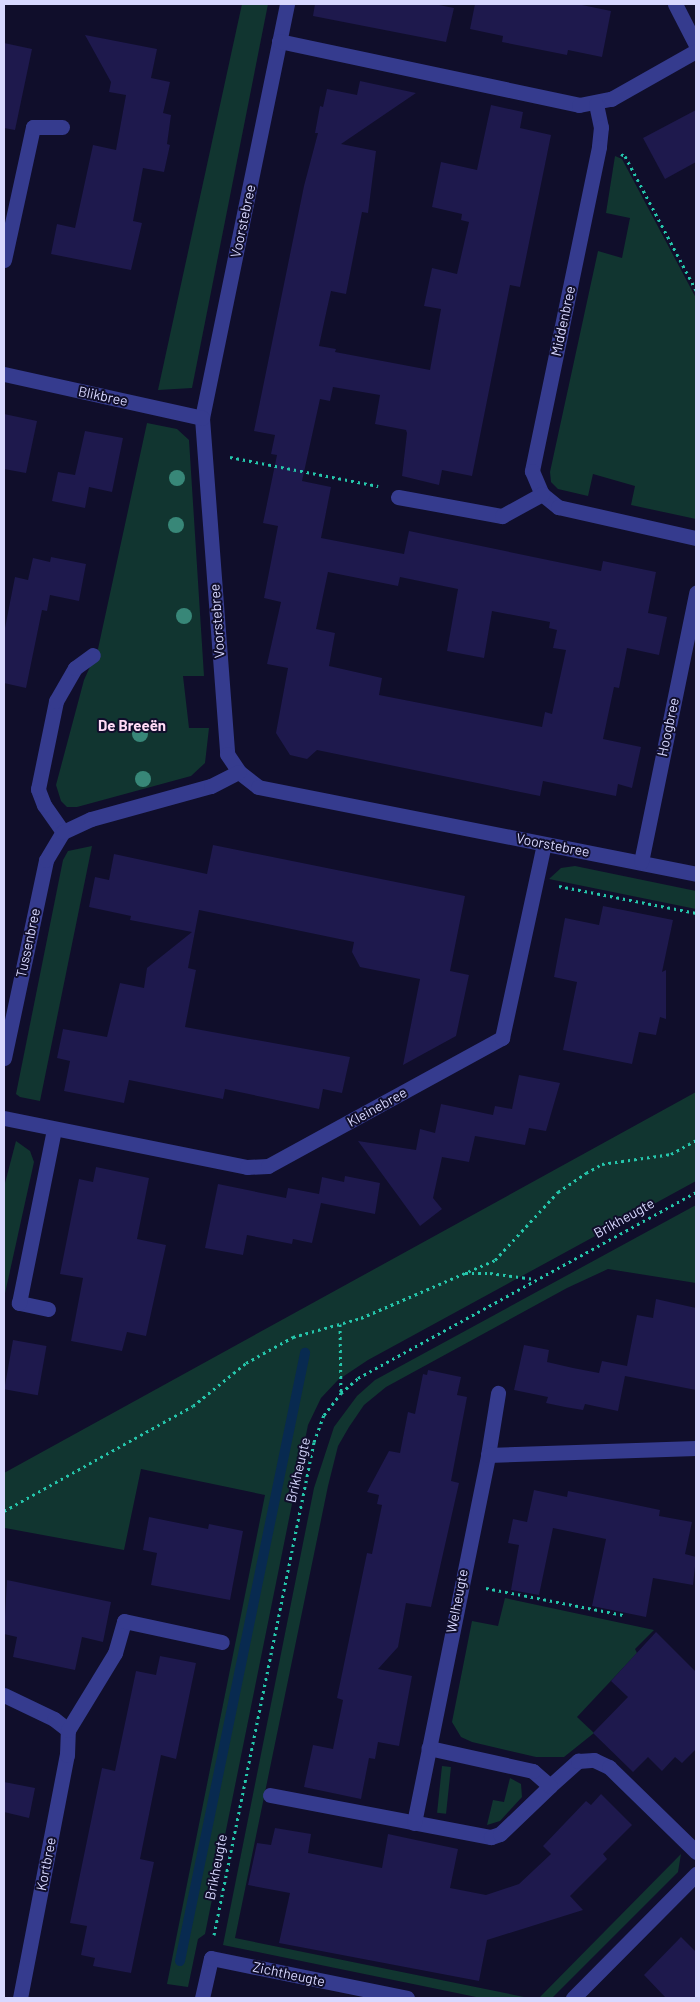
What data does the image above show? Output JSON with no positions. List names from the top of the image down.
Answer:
{
  "streets": {
    "street": [
      "Voorstebree",
      "Middenbree",
      "Blikbree",
      "Hoogbree",
      "Tussenbree",
      "Kleinebree",
      "Welheugte",
      "Kortbree",
      "Zichtheugte"
    ],
    "path": ["Brikheugte"]
  },
  "crossings": [
    ["Voorstebree", "Blikbree"],
    ["Voorstebree", "Hoogbree"],
    ["Voorstebree", "Kleinebree"],
    ["Brikheugte", "Zichtheugte"]
  ],
  "districts": ["De Breeën"]
}
